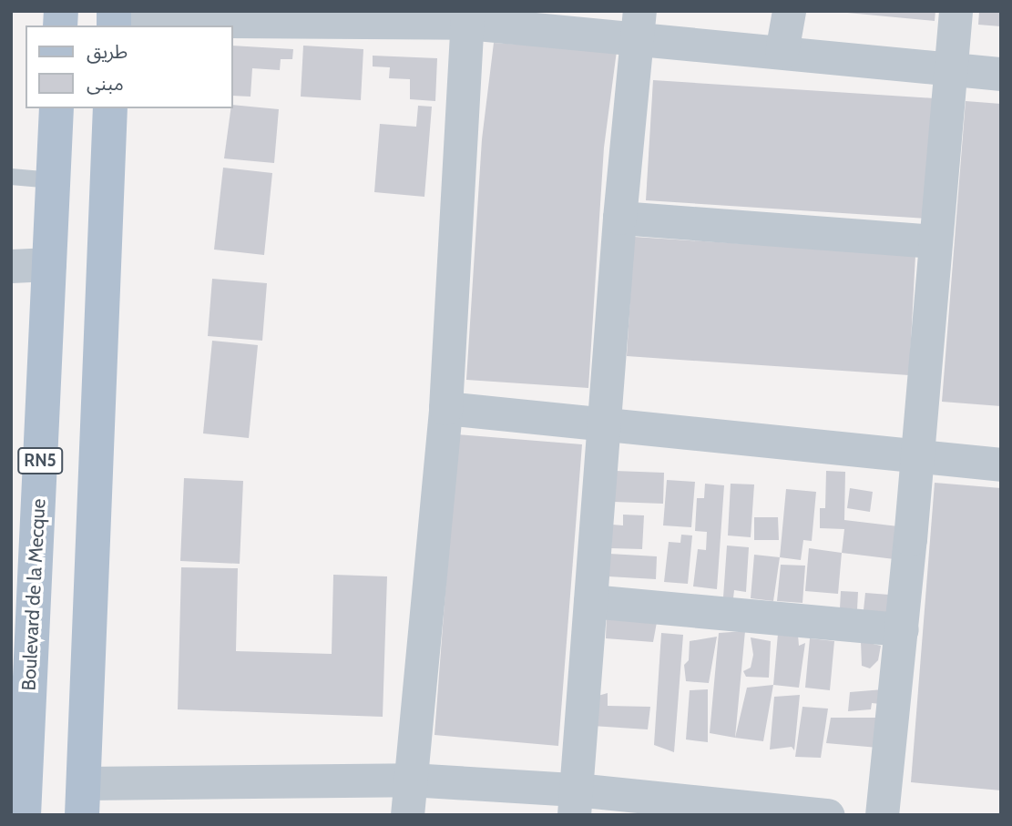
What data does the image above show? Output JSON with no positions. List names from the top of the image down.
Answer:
{
  "streets": {
    "main road": ["RN5", "Boulevard de la Mecque"]
  },
  "legend": ["طريق", "مبنى"]
}
